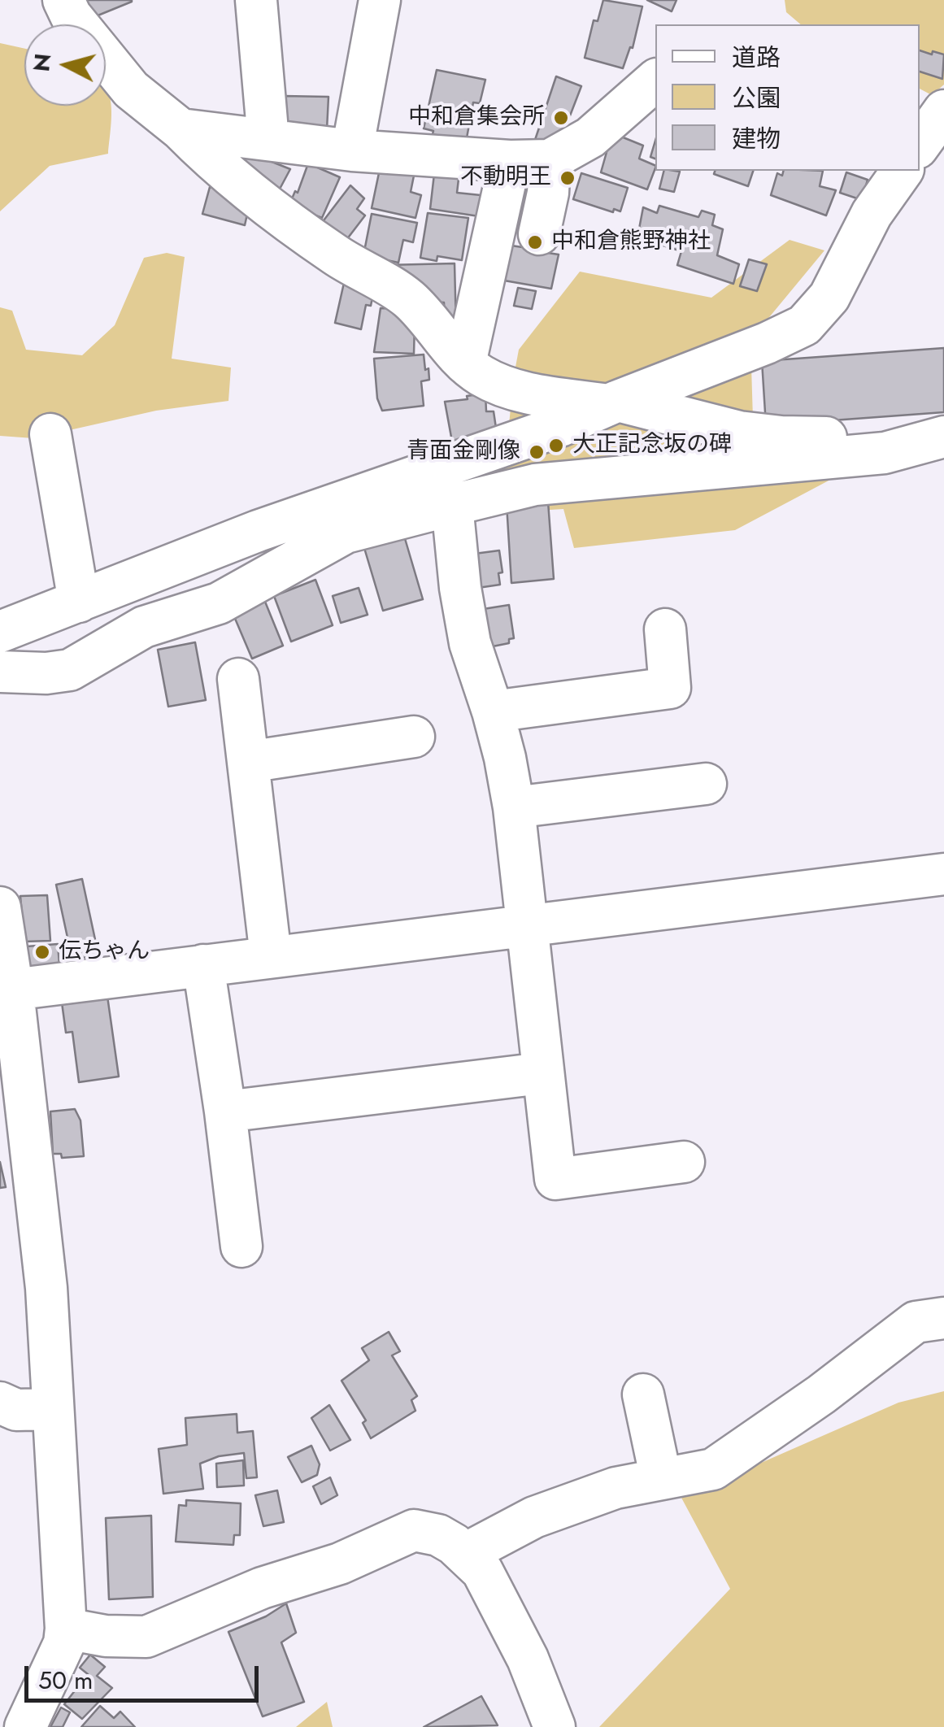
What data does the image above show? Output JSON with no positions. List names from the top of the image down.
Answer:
{
  "places": [
    "中和倉集会所",
    "不動明王",
    "中和倉熊野神社",
    "大正記念坂の碑",
    "青面金剛像",
    "伝ちゃん"
  ],
  "legend": ["道路", "公園", "建物"],
  "scale_bar": "50 m",
  "north": "left"
}
